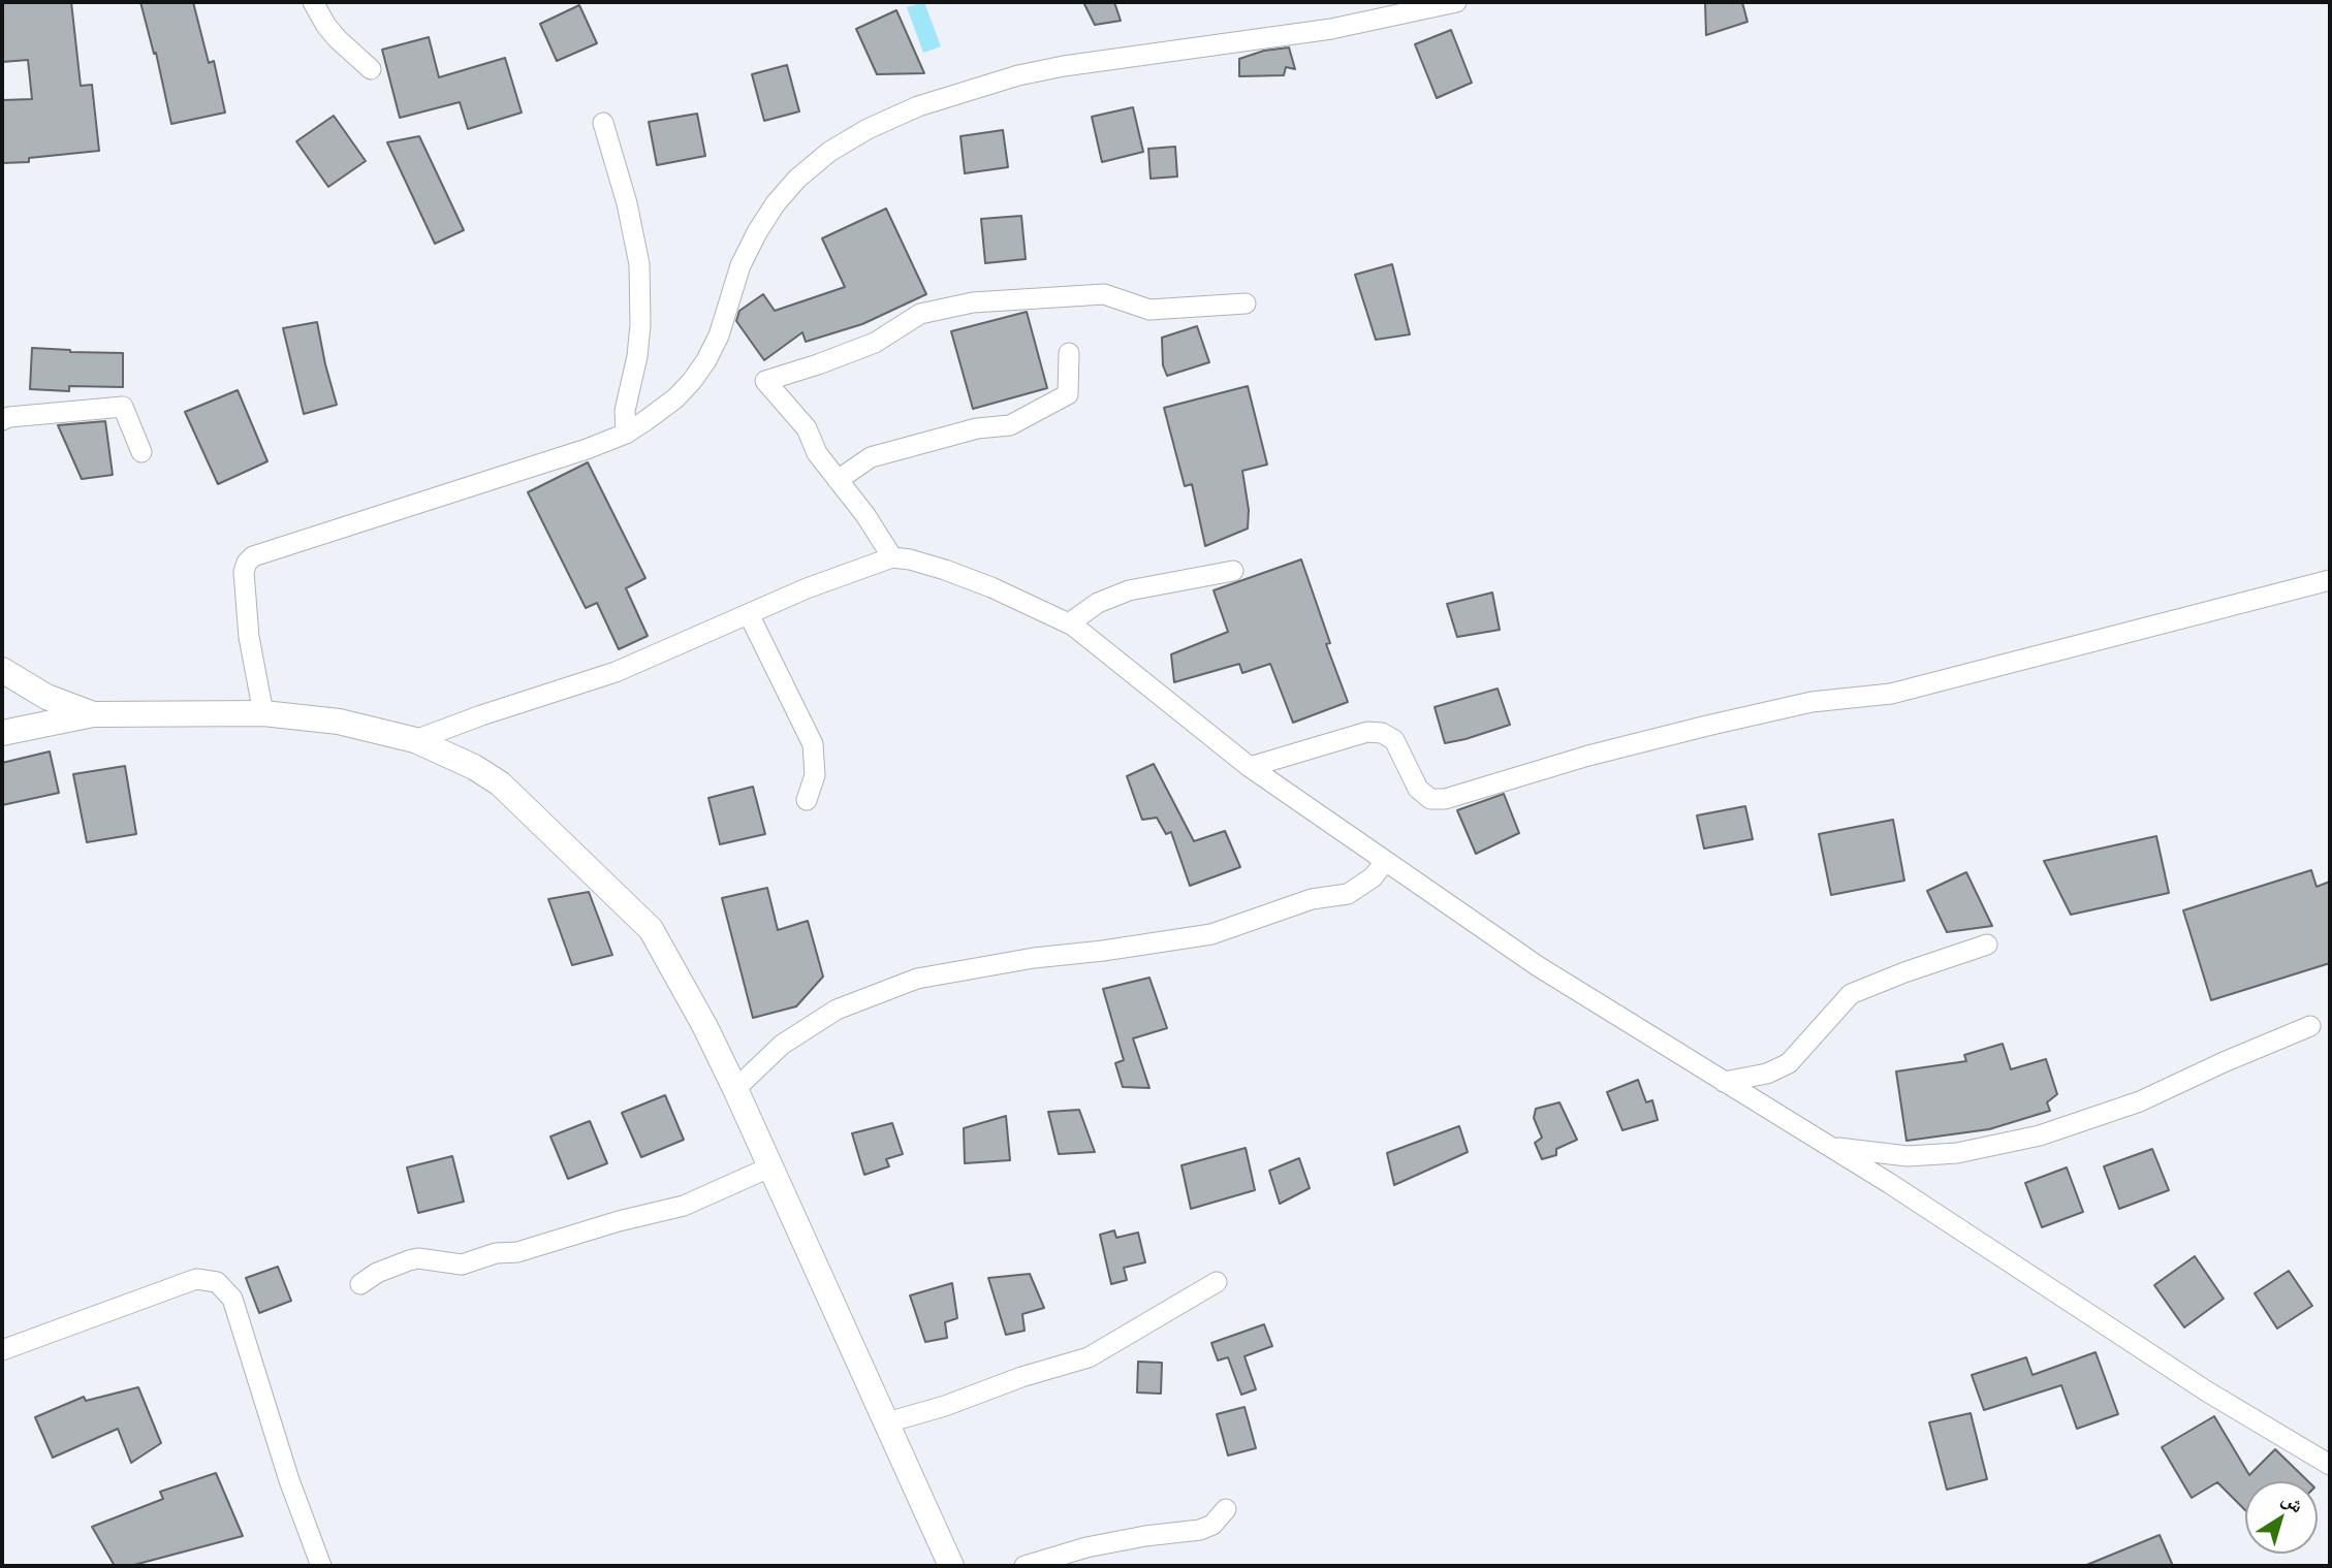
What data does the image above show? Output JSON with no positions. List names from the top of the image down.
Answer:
{
  "north": "top right"
}
